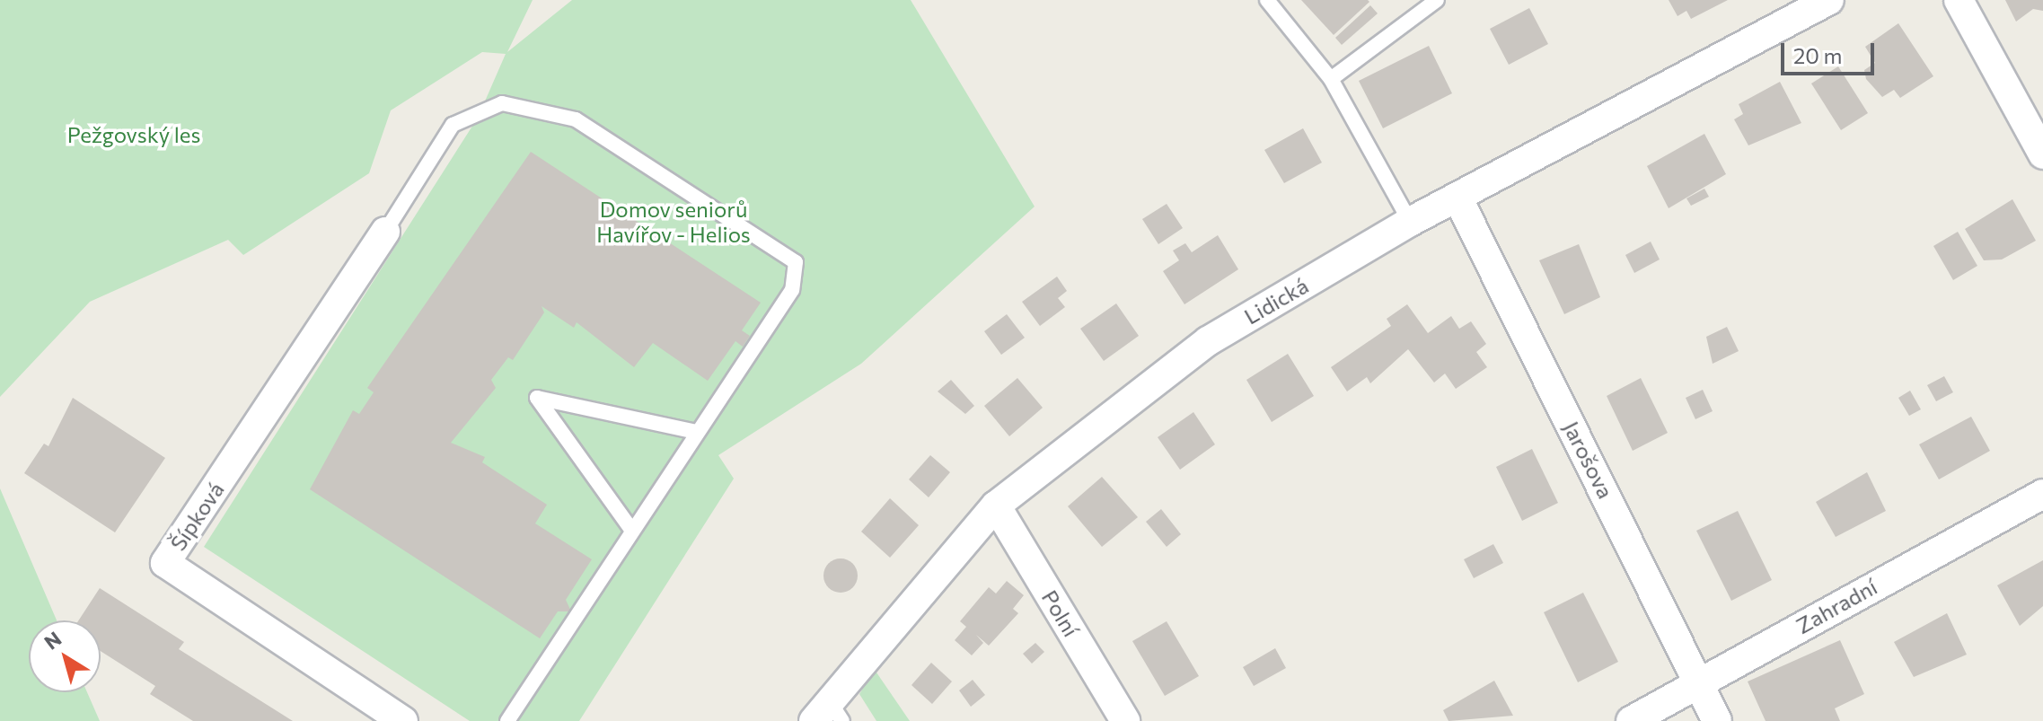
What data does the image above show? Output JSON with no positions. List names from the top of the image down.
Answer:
{
  "streets": {
    "street": [
      "Lidická",
      "Jarošova",
      "Šípková",
      "Zahradní",
      "Polní"
    ]
  },
  "crossings": [
    ["Lidická", "Jarošova"],
    ["Lidická", "Polní"],
    ["Jarošova", "Zahradní"]
  ],
  "parks": ["Pežgovský les", "Domov seniorů Havířov - Helios"],
  "scale_bar": "20 m",
  "north": "top left"
}
